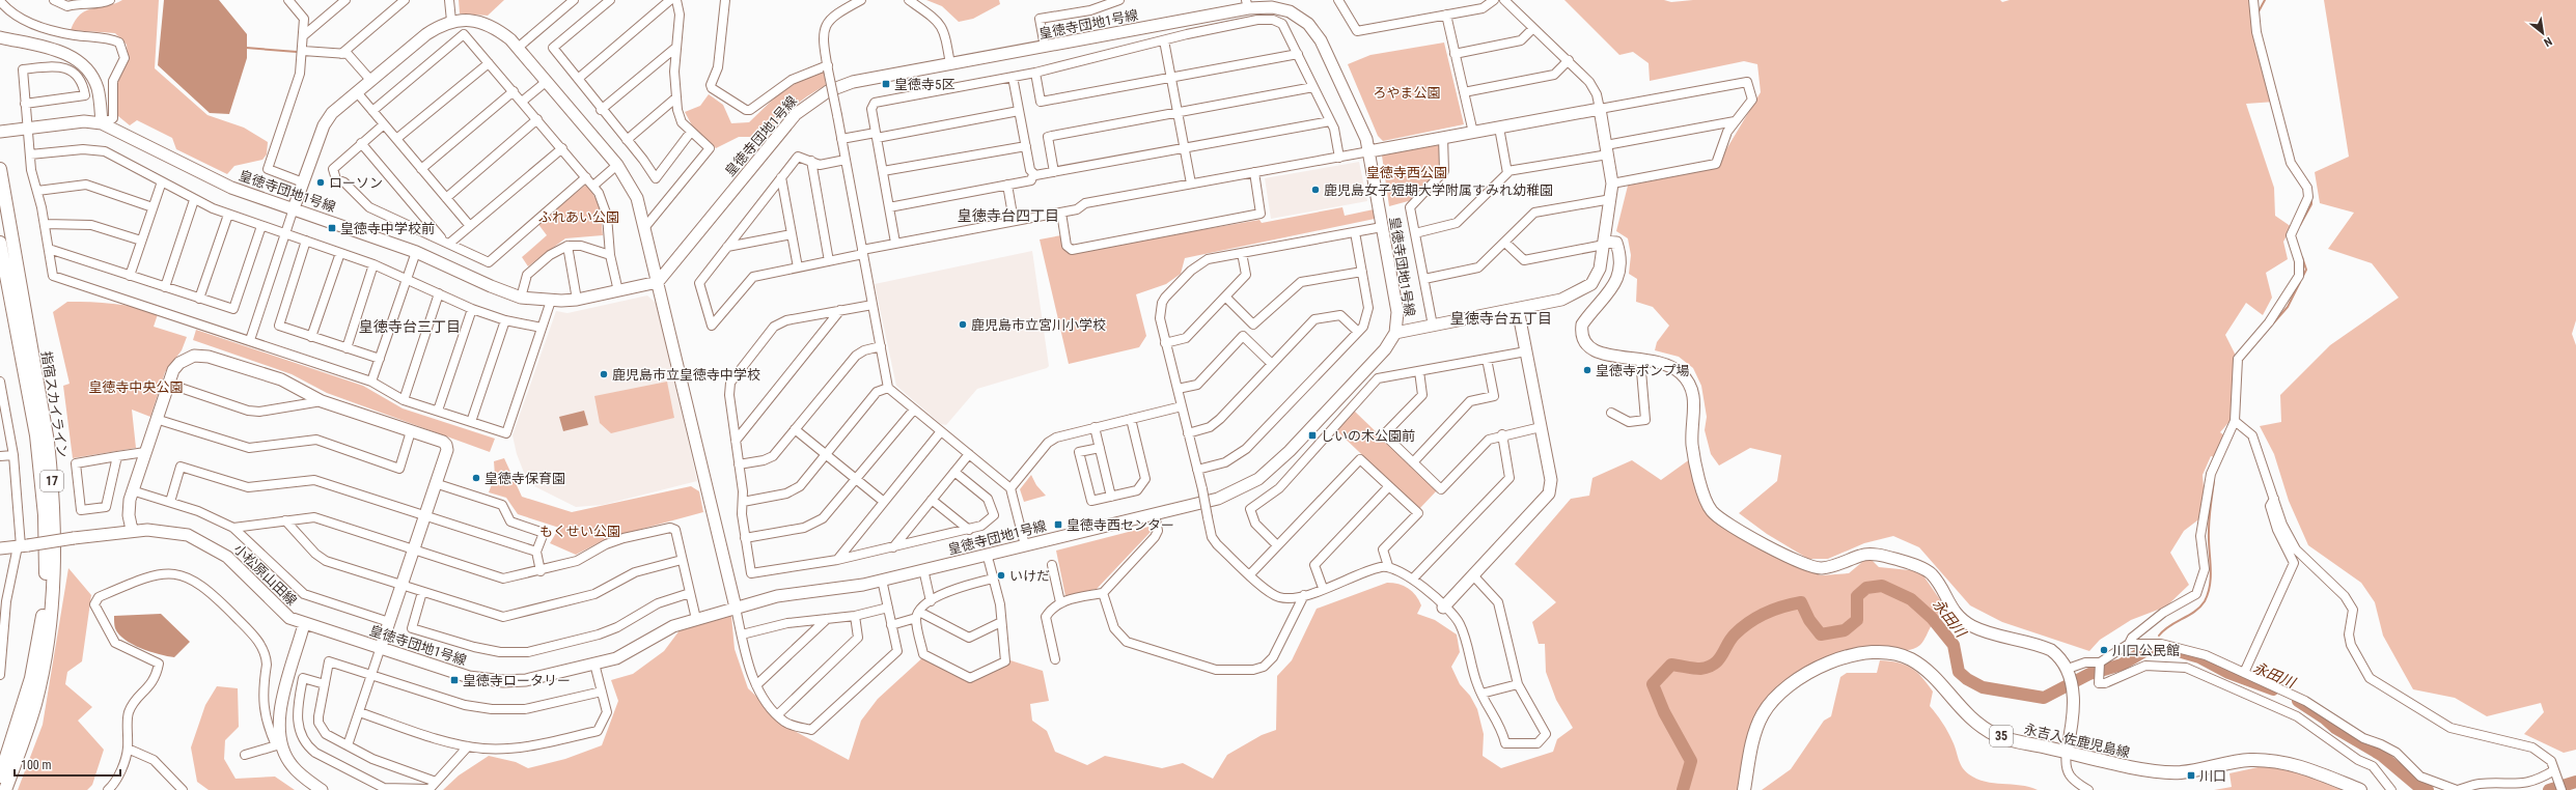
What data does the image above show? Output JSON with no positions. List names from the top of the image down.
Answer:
{
  "streets": {
    "main road": [
      "指宿スカイライン",
      "17",
      "35",
      "永吉入佐鹿児島線"
    ],
    "street": ["皇徳寺団地1号線", "小松原山田線"]
  },
  "crossings": [
    ["皇徳寺団地1号線", "小松原山田線"]
  ],
  "districts": ["皇徳寺台四丁目", "皇徳寺台五丁目", "皇徳寺台三丁目"],
  "water": ["永田川"],
  "parks": [
    "ろやま公園",
    "皇徳寺西公園",
    "ふれあい公園",
    "皇徳寺中央公園",
    "もくせい公園"
  ],
  "places": {
    "transit": [
      "皇徳寺5区",
      "皇徳寺中学校前",
      "しいの木公園前",
      "皇徳寺西センター",
      "皇徳寺ロータリー",
      "川口"
    ],
    "other": [
      "ローソン",
      "鹿児島女子短期大学附属すみれ幼稚園",
      "鹿児島市立宮川小学校",
      "皇徳寺ポンプ場",
      "鹿児島市立皇徳寺中学校",
      "皇徳寺保育園",
      "いけだ",
      "川口公民館"
    ]
  },
  "scale_bar": "100 m",
  "north": "bottom right"
}
